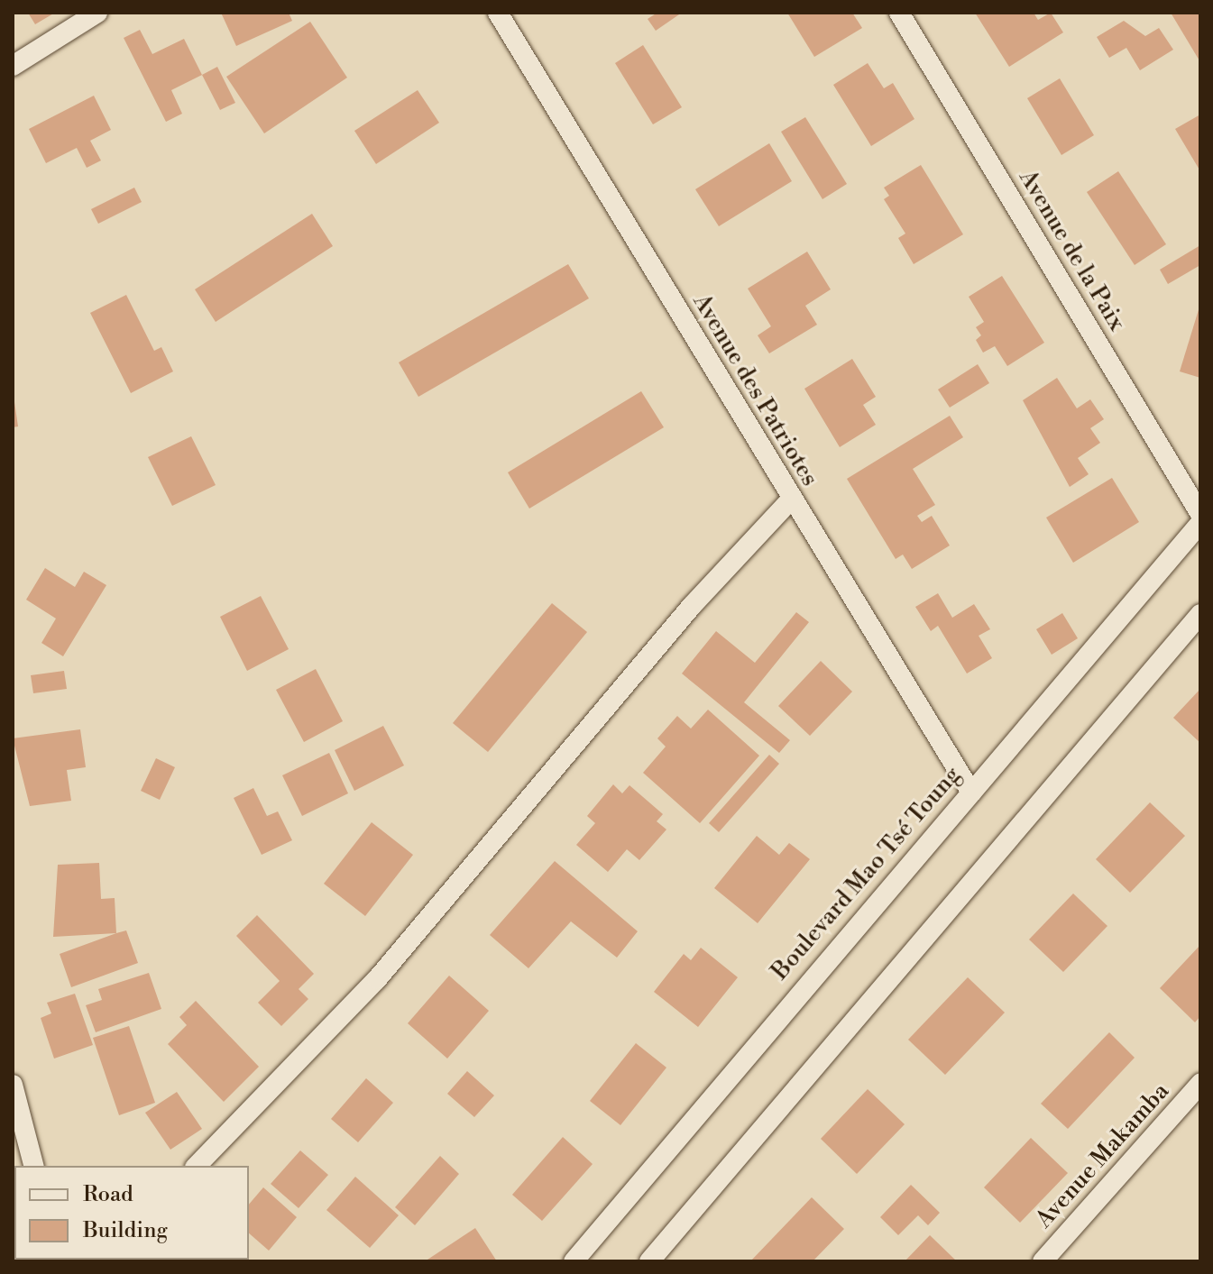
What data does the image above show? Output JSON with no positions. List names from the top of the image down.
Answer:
{
  "streets": {
    "street": [
      "Avenue de la Paix",
      "Avenue des Patriotes",
      "Boulevard Mao Tsé Toung",
      "Avenue Makamba"
    ]
  },
  "crossings": [
    ["Avenue des Patriotes", "Boulevard Mao Tsé Toung"]
  ],
  "legend": ["Road", "Building"]
}
